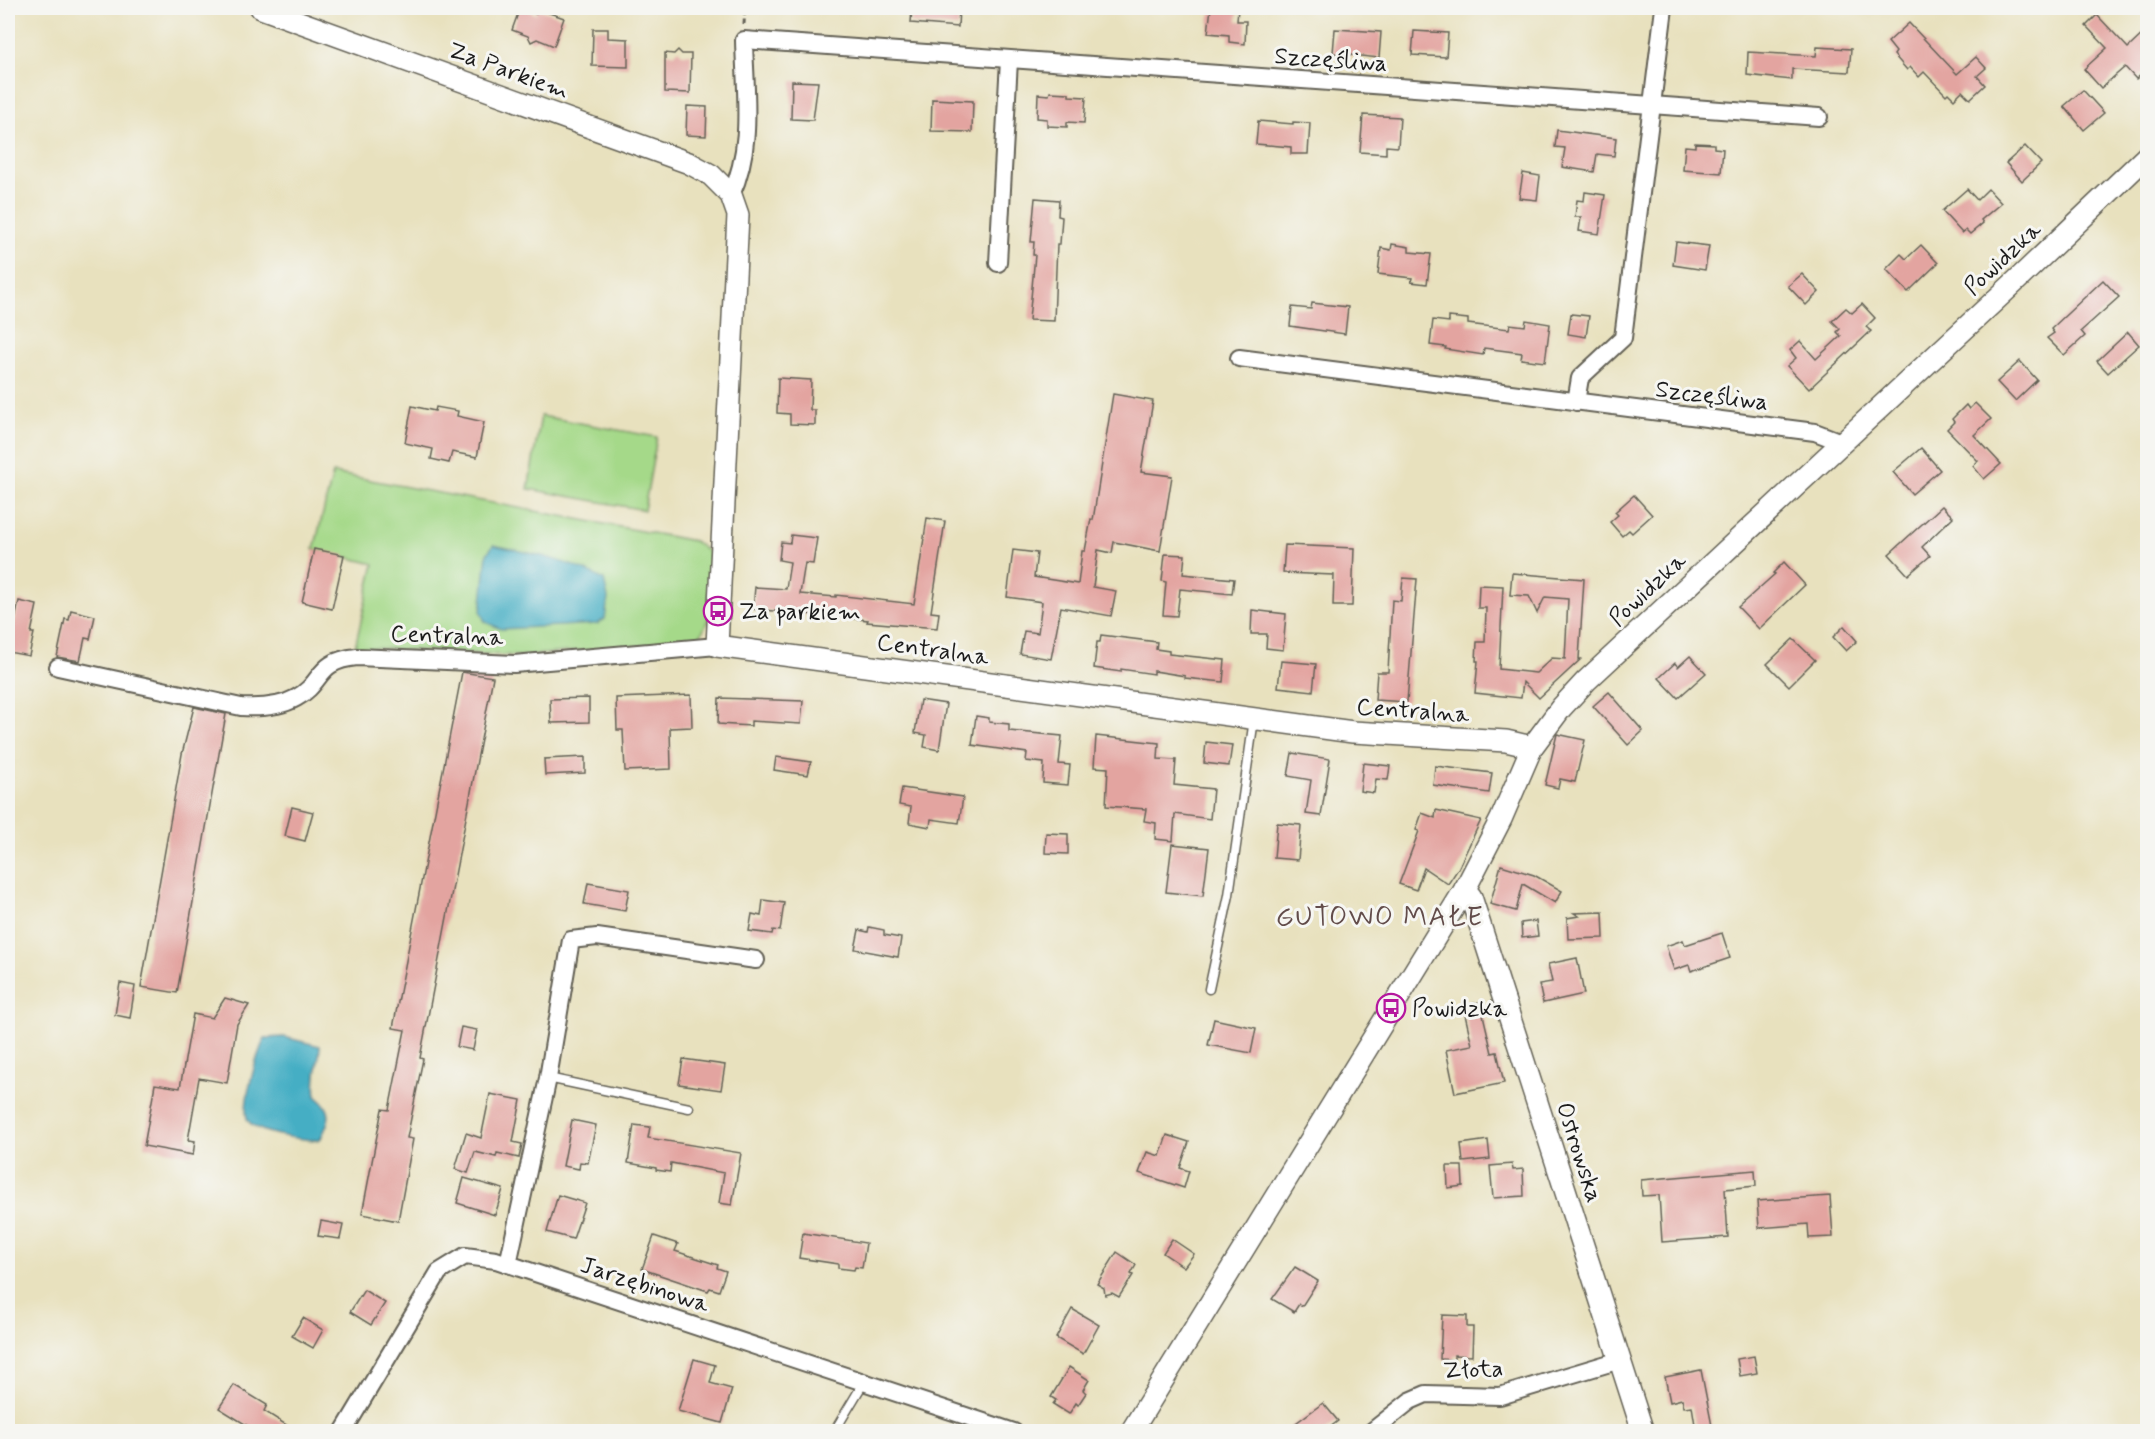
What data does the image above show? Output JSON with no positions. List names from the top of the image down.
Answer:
{
  "streets": {
    "street": [
      "Szczęśliwa",
      "Za Parkiem",
      "Powidzka",
      "Centralna",
      "Ostrowska",
      "Jarzębinowa",
      "Złota"
    ]
  },
  "crossings": [
    ["Szczęśliwa", "Za Parkiem"],
    ["Szczęśliwa", "Powidzka"],
    ["Powidzka", "Centralna"],
    ["Powidzka", "Ostrowska"],
    ["Ostrowska", "Złota"]
  ],
  "districts": ["GUTOWO MAŁE"],
  "places": {
    "bus stop": ["Za parkiem", "Powidzka"]
  }
}
